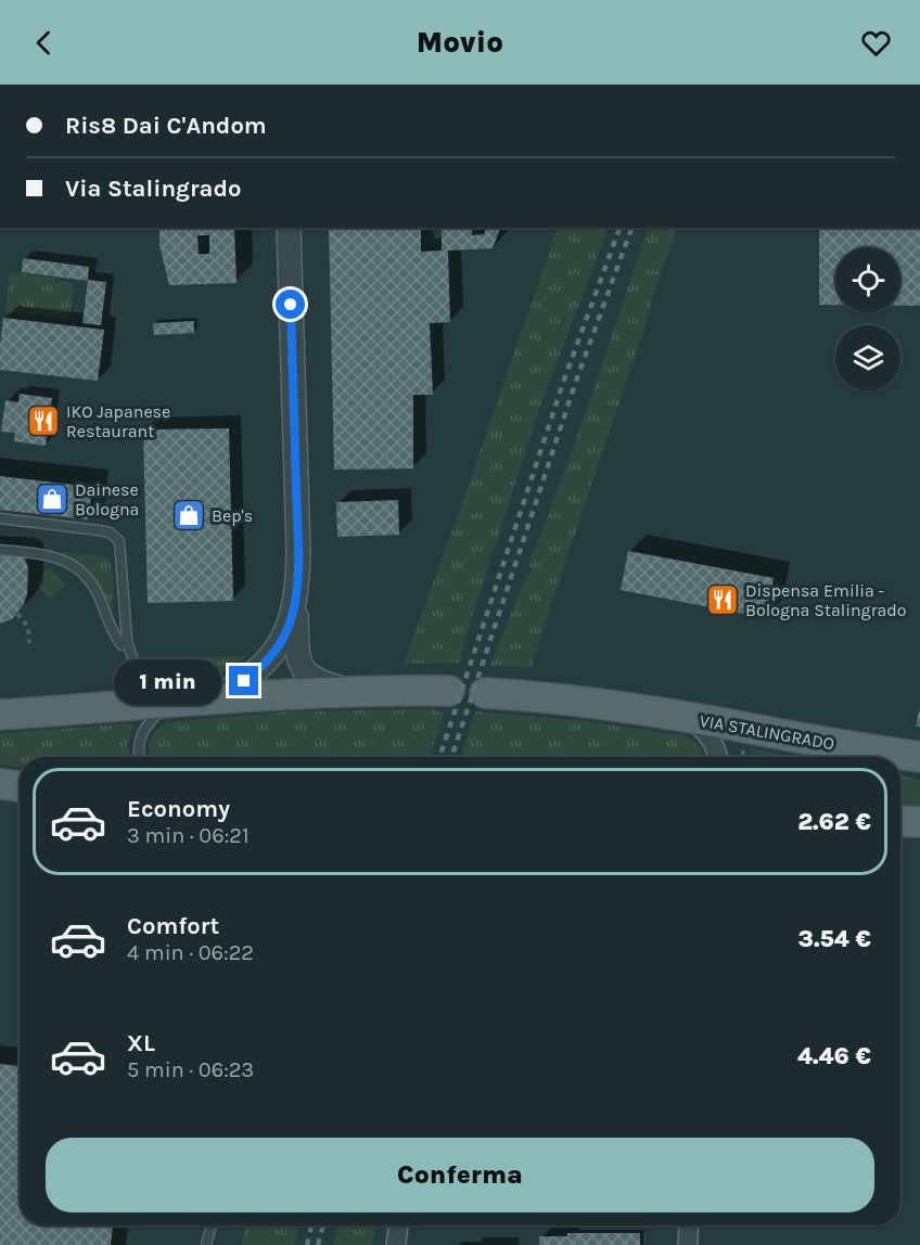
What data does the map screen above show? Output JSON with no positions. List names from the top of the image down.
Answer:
{
  "streets": {
    "main road": ["VIA STALINGRADO"]
  },
  "places": {
    "restaurant": ["IKO Japanese Restaurant", "Dispensa Emilia - Bologna Stalingrado"],
    "shop": ["Dainese Bologna", "Bep's"]
  },
  "page": {
    "header": "Movio",
    "banner": ["Ris8 Dai C'Andom", "Via Stalingrado"],
    "bubble": "1 min",
    "list": [
      {
        "name": "Economy",
        "note": "3 min · 06:21",
        "value": "2.62 €"
      },
      {
        "name": "Comfort",
        "note": "4 min · 06:22",
        "value": "3.54 €"
      },
      {
        "name": "XL",
        "note": "5 min · 06:23",
        "value": "4.46 €"
      }
    ],
    "buttons": "Conferma"
  }
}
